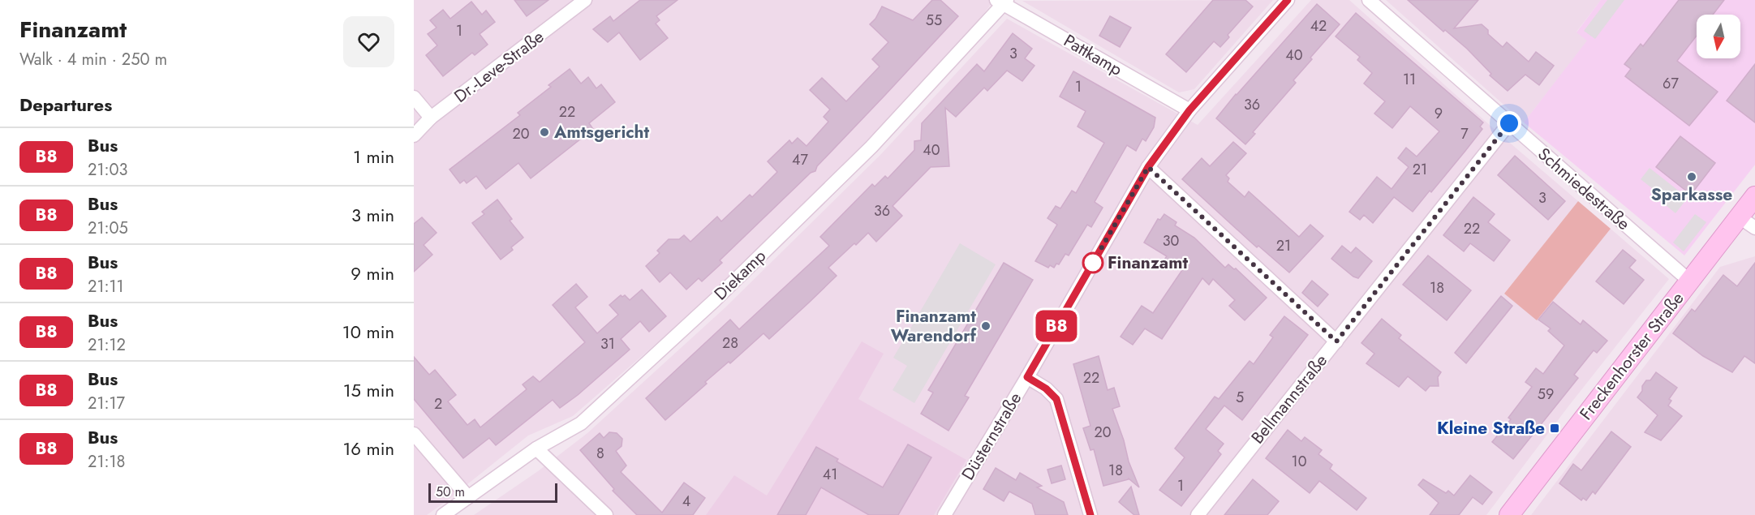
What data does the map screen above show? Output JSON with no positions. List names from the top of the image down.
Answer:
{
  "streets": {
    "main road": ["Freckenhorster Straße"],
    "street": [
      "Pattkamp",
      "Dr.-Leve-Straße",
      "Schmiedestraße",
      "Diekamp",
      "Bellmannstraße",
      "Düsternstraße"
    ]
  },
  "crossings": [
    ["Pattkamp", "Diekamp"],
    ["Pattkamp", "Düsternstraße"],
    ["Schmiedestraße", "Freckenhorster Straße"],
    ["Schmiedestraße", "Bellmannstraße"]
  ],
  "places": {
    "other": [
      "Amtsgericht",
      "Sparkasse",
      "Finanzamt",
      "Finanzamt Warendorf"
    ],
    "transit": ["Kleine Straße"]
  },
  "lines": ["bus line B8"],
  "house_numbers": [
    "55",
    "42",
    "1",
    "3",
    "40",
    "11",
    "67",
    "1",
    "36",
    "22",
    "9",
    "20",
    "7",
    "40",
    "47",
    "21",
    "3",
    "36",
    "22",
    "30",
    "21",
    "18",
    "28",
    "31",
    "22",
    "59",
    "5",
    "2",
    "20",
    "8",
    "10",
    "18",
    "41",
    "1",
    "4"
  ],
  "scale_bar": "50 m",
  "north": "bottom",
  "page": {
    "heading": [
      ["Finanzamt", "Walk · 4 min · 250 m"],
      "Departures"
    ],
    "on_map": "B8",
    "list": [
      {
        "mark": "B8",
        "name": "Bus",
        "note": "21:03",
        "value": "1 min"
      },
      {
        "mark": "B8",
        "name": "Bus",
        "note": "21:05",
        "value": "3 min"
      },
      {
        "mark": "B8",
        "name": "Bus",
        "note": "21:11",
        "value": "9 min"
      },
      {
        "mark": "B8",
        "name": "Bus",
        "note": "21:12",
        "value": "10 min"
      },
      {
        "mark": "B8",
        "name": "Bus",
        "note": "21:17",
        "value": "15 min"
      },
      {
        "mark": "B8",
        "name": "Bus",
        "note": "21:18",
        "value": "16 min"
      }
    ],
    "scale": "50 m"
  }
}
